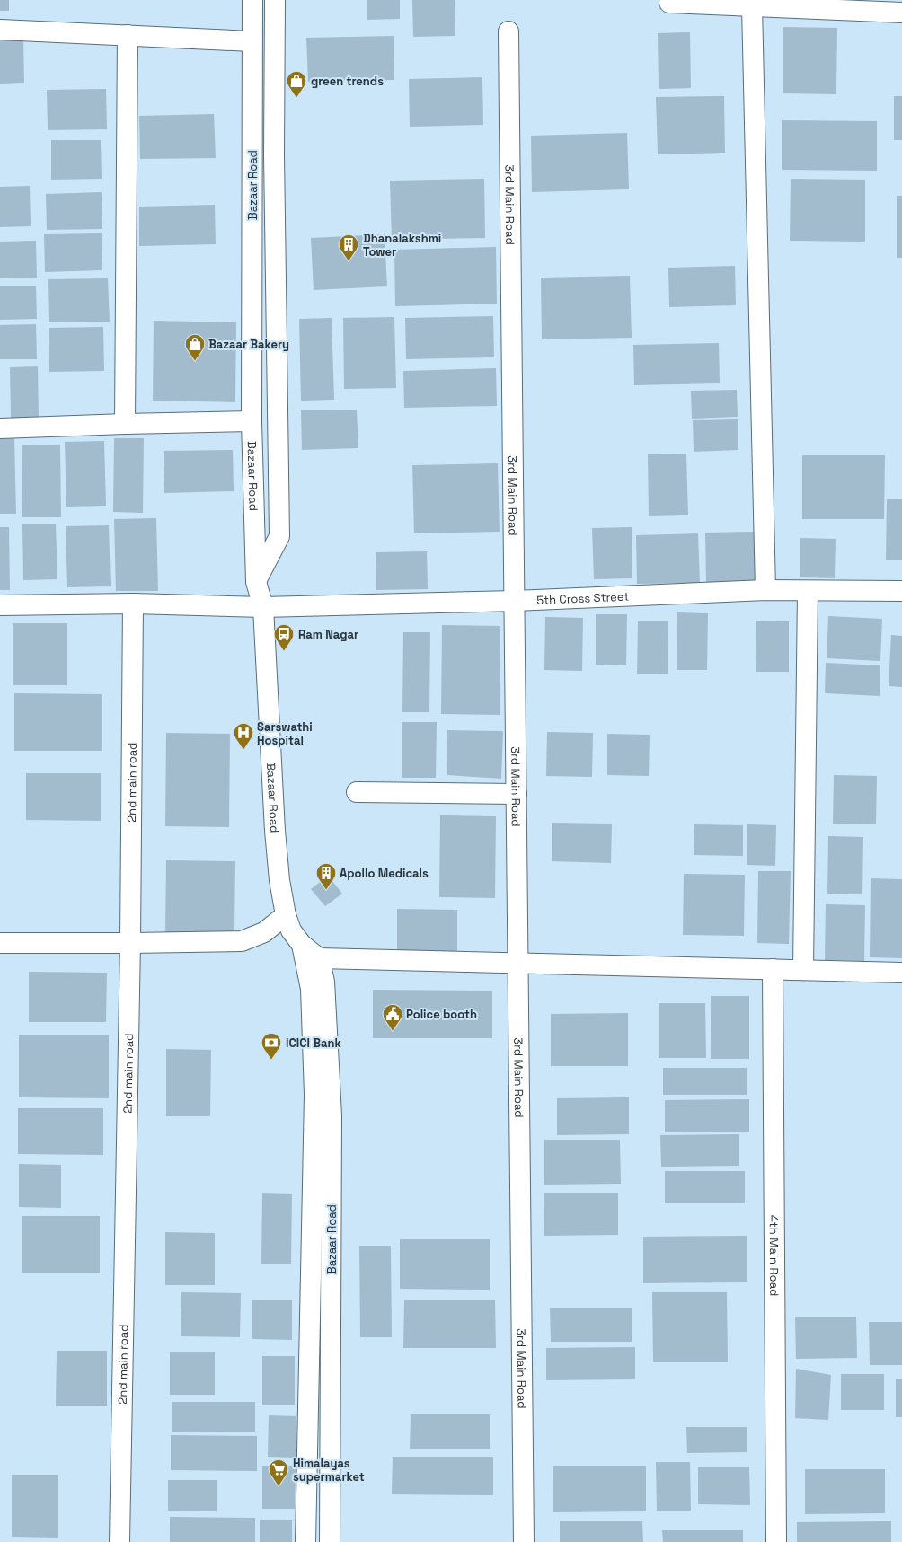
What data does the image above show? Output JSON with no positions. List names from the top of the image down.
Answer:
{
  "streets": {
    "street": [
      "Bazaar Road",
      "3rd Main Road",
      "5th Cross Street",
      "2nd main road",
      "4th Main Road"
    ]
  },
  "crossings": [
    ["Bazaar Road", "5th Cross Street"],
    ["3rd Main Road", "5th Cross Street"],
    ["5th Cross Street", "2nd main road"]
  ],
  "places": {
    "shop": ["green trends", "Bazaar Bakery"],
    "building": ["Dhanalakshmi Tower", "Apollo Medicals"],
    "bus stop": ["Ram Nagar"],
    "hospital": ["Sarswathi Hospital"],
    "public building": ["Police booth"],
    "bank": ["ICICI Bank"],
    "supermarket": ["Himalayas supermarket"]
  }
}
